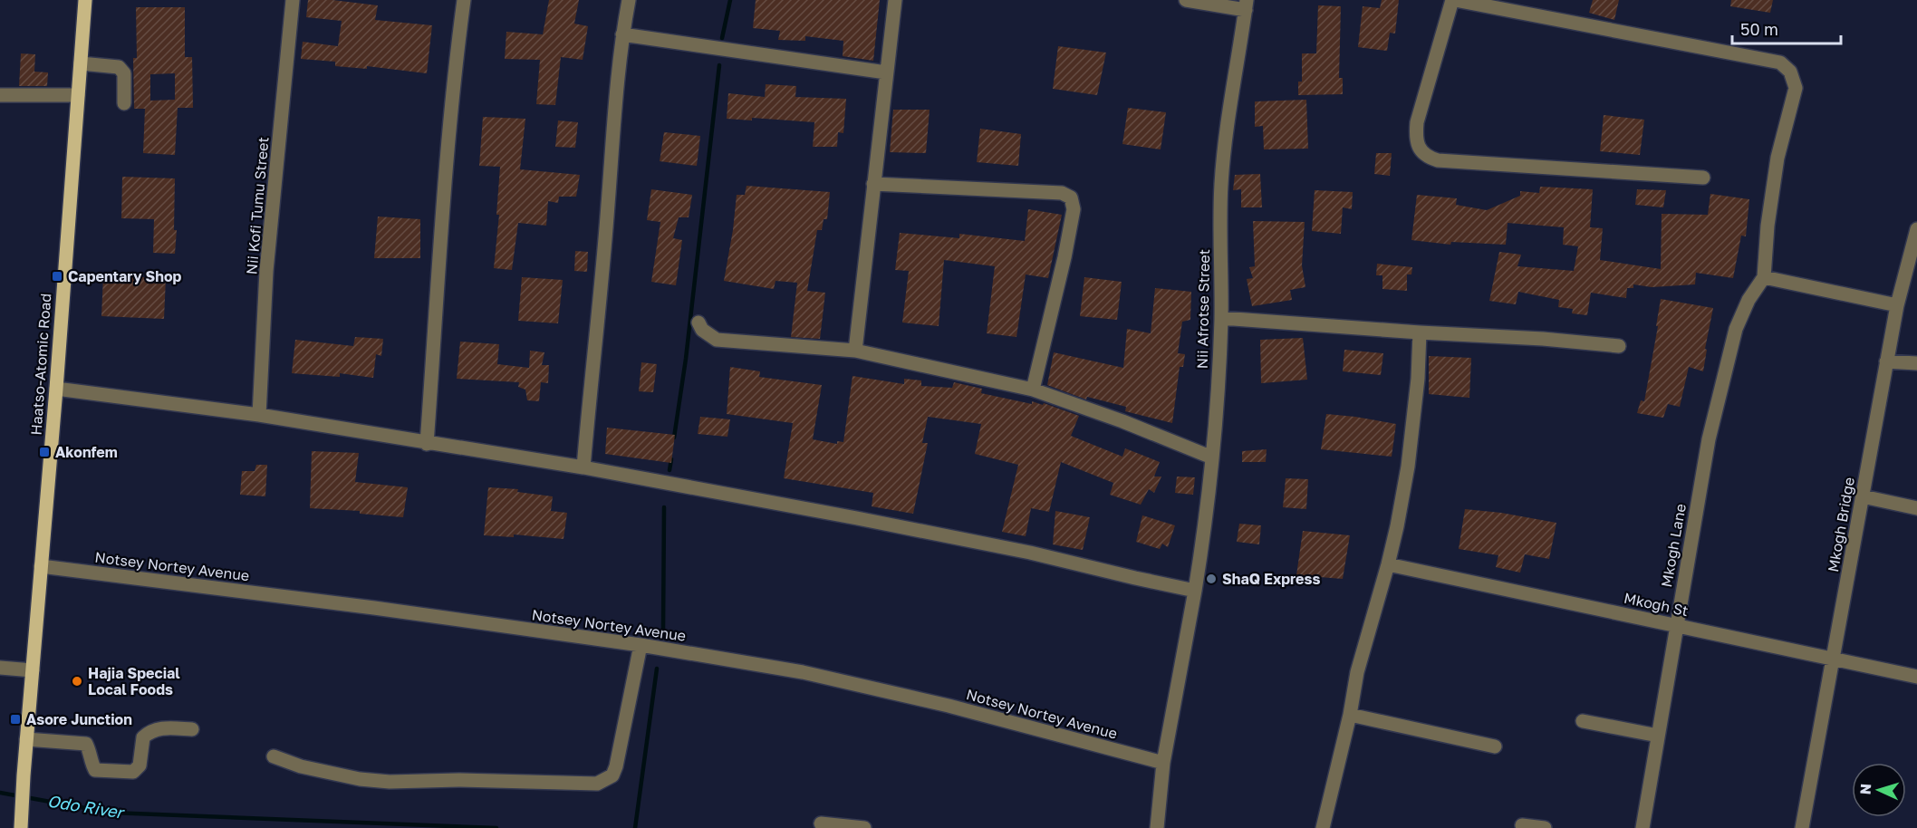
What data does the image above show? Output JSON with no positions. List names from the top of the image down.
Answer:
{
  "streets": {
    "main road": ["Haatso-Atomic Road"],
    "street": [
      "Nii Kofi Tumu Street",
      "Nii Afrotse Street",
      "Mkogh Bridge",
      "Mkogh Lane",
      "Notsey Nortey Avenue",
      "Mkogh St"
    ]
  },
  "crossings": [
    ["Nii Afrotse Street", "Notsey Nortey Avenue"],
    ["Haatso-Atomic Road", "Notsey Nortey Avenue"],
    ["Mkogh Bridge", "Mkogh St"],
    ["Mkogh Lane", "Mkogh St"]
  ],
  "water": ["Odo River"],
  "places": {
    "transit": ["Capentary Shop", "Akonfem", "Asore Junction"],
    "other": ["ShaQ Express", "Hajia Special Local Foods"]
  },
  "scale_bar": "50 m",
  "north": "left"
}
